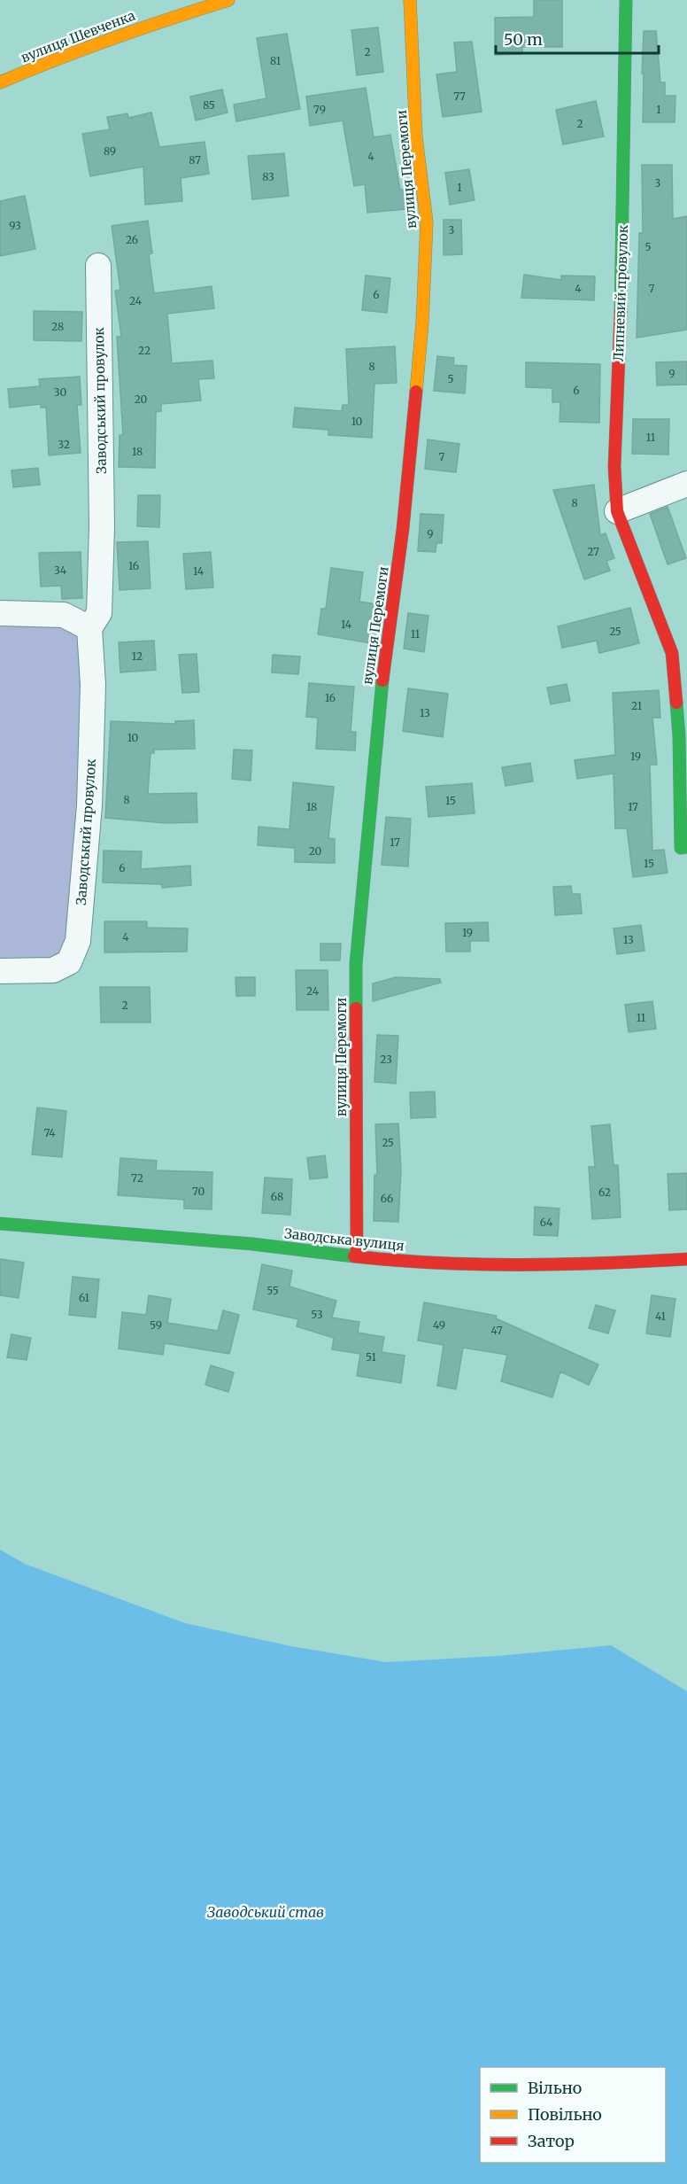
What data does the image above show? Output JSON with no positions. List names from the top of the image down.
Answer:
{
  "streets": {
    "street": [
      "вулиця Шевченка",
      "вулиця Перемоги",
      "Липневий провулок",
      "Заводський провулок",
      "Заводська вулиця"
    ]
  },
  "crossings": [
    ["вулиця Перемоги", "Заводська вулиця"]
  ],
  "water": ["Заводський став"],
  "house_numbers": [
    "2",
    "81",
    "77",
    "85",
    "79",
    "1",
    "2",
    "89",
    "4",
    "87",
    "83",
    "3",
    "1",
    "93",
    "3",
    "26",
    "5",
    "4",
    "7",
    "6",
    "24",
    "28",
    "22",
    "8",
    "9",
    "5",
    "6",
    "30",
    "20",
    "10",
    "11",
    "32",
    "18",
    "7",
    "8",
    "9",
    "27",
    "16",
    "34",
    "14",
    "14",
    "25",
    "11",
    "12",
    "16",
    "21",
    "13",
    "10",
    "19",
    "8",
    "15",
    "18",
    "17",
    "17",
    "20",
    "15",
    "6",
    "19",
    "4",
    "13",
    "24",
    "2",
    "11",
    "23",
    "74",
    "25",
    "72",
    "70",
    "62",
    "68",
    "66",
    "64",
    "55",
    "61",
    "53",
    "41",
    "59",
    "49",
    "47",
    "51"
  ],
  "legend": ["Вільно", "Повільно", "Затор"],
  "scale_bar": "50 m"
}
